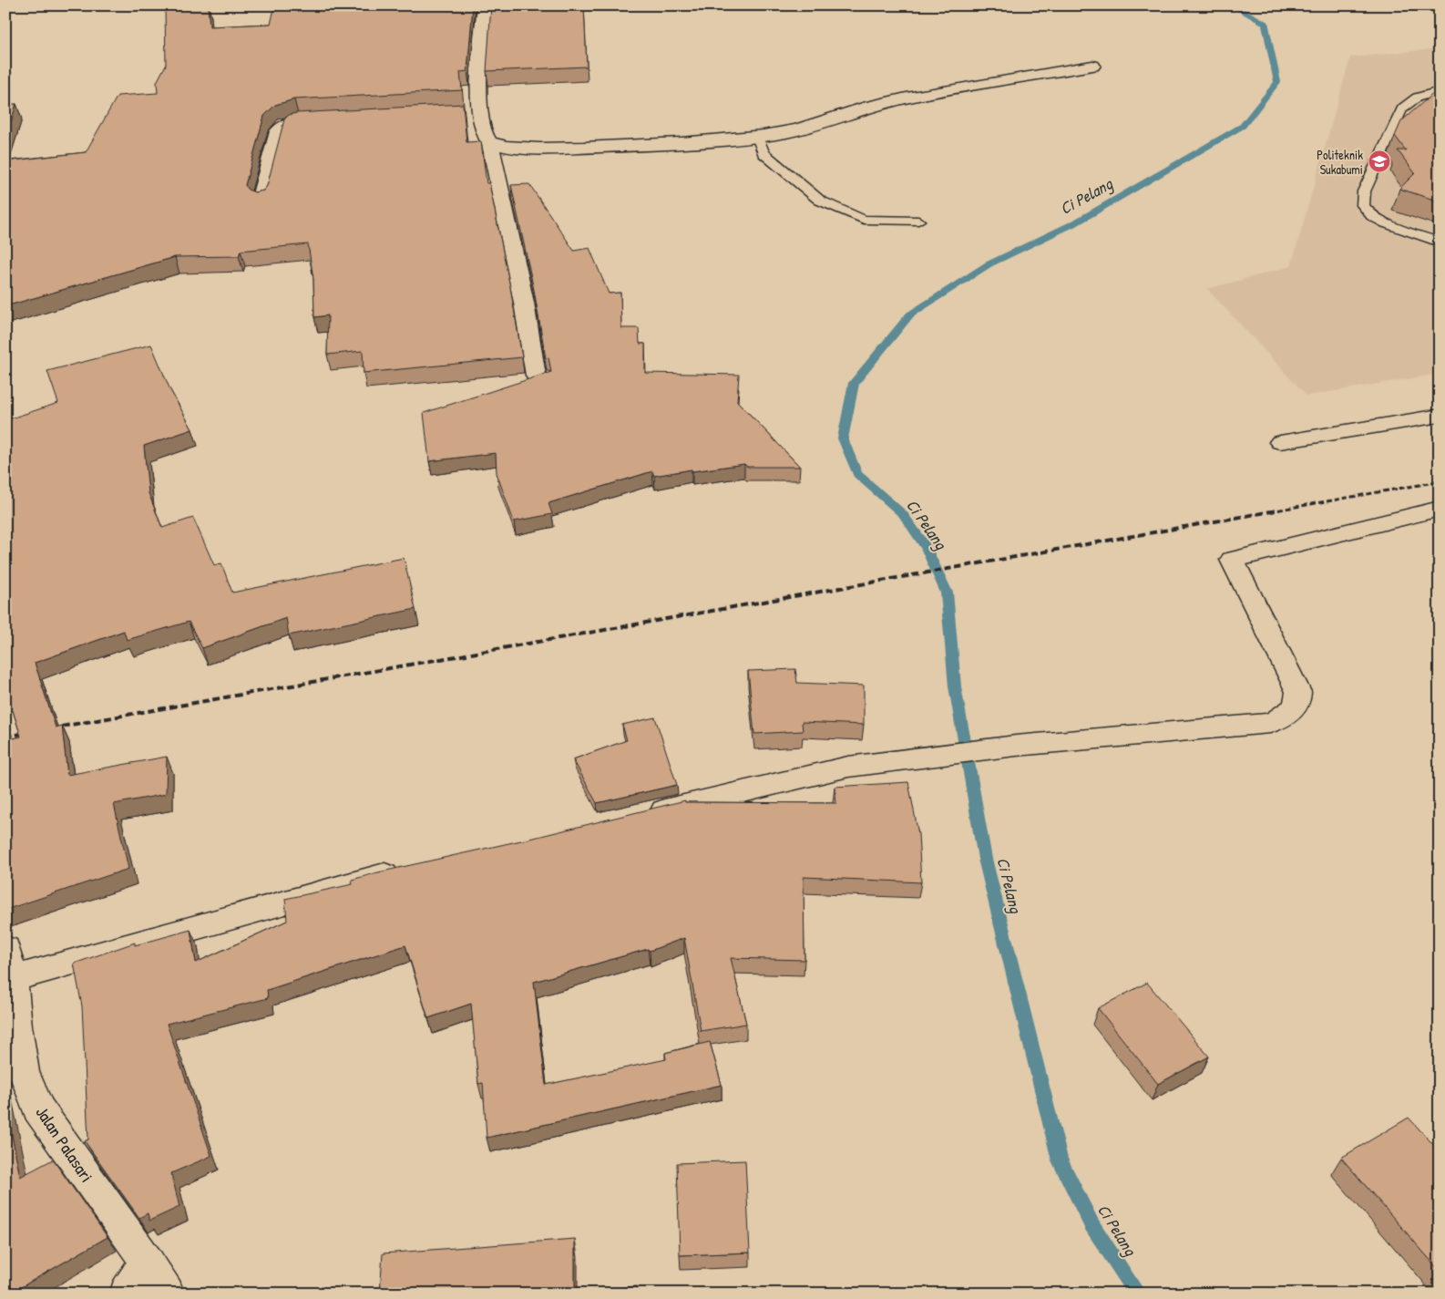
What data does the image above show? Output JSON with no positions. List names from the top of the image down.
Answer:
{
  "streets": {
    "street": ["Jalan Palasari"]
  },
  "water": ["Ci Pelang"],
  "places": {
    "school or university": ["Politeknik Sukabumi"]
  }
}
